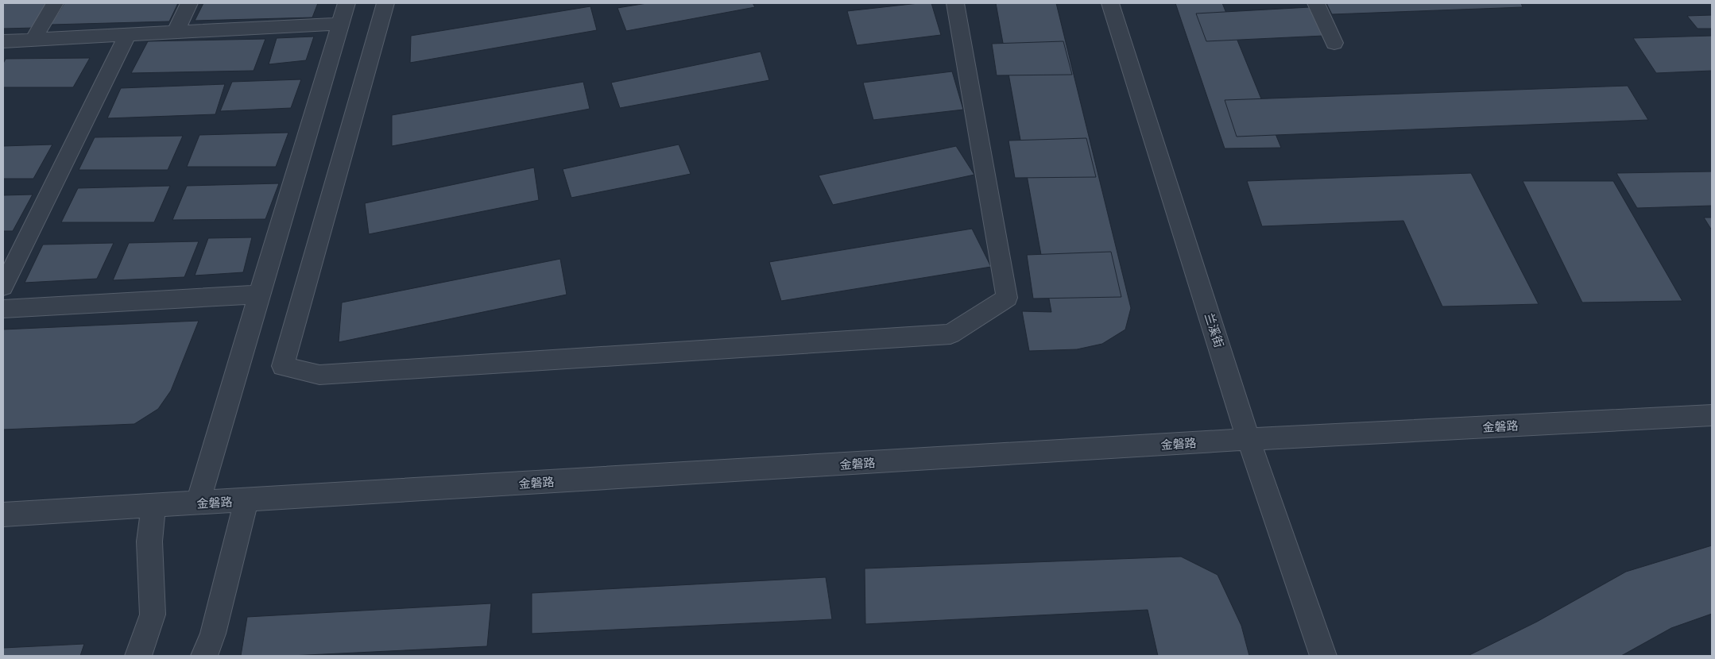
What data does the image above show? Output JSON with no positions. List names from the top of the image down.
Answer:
{
  "streets": {
    "street": ["兰溪街", "金磐路"]
  },
  "crossings": [
    ["兰溪街", "金磐路"]
  ]
}
